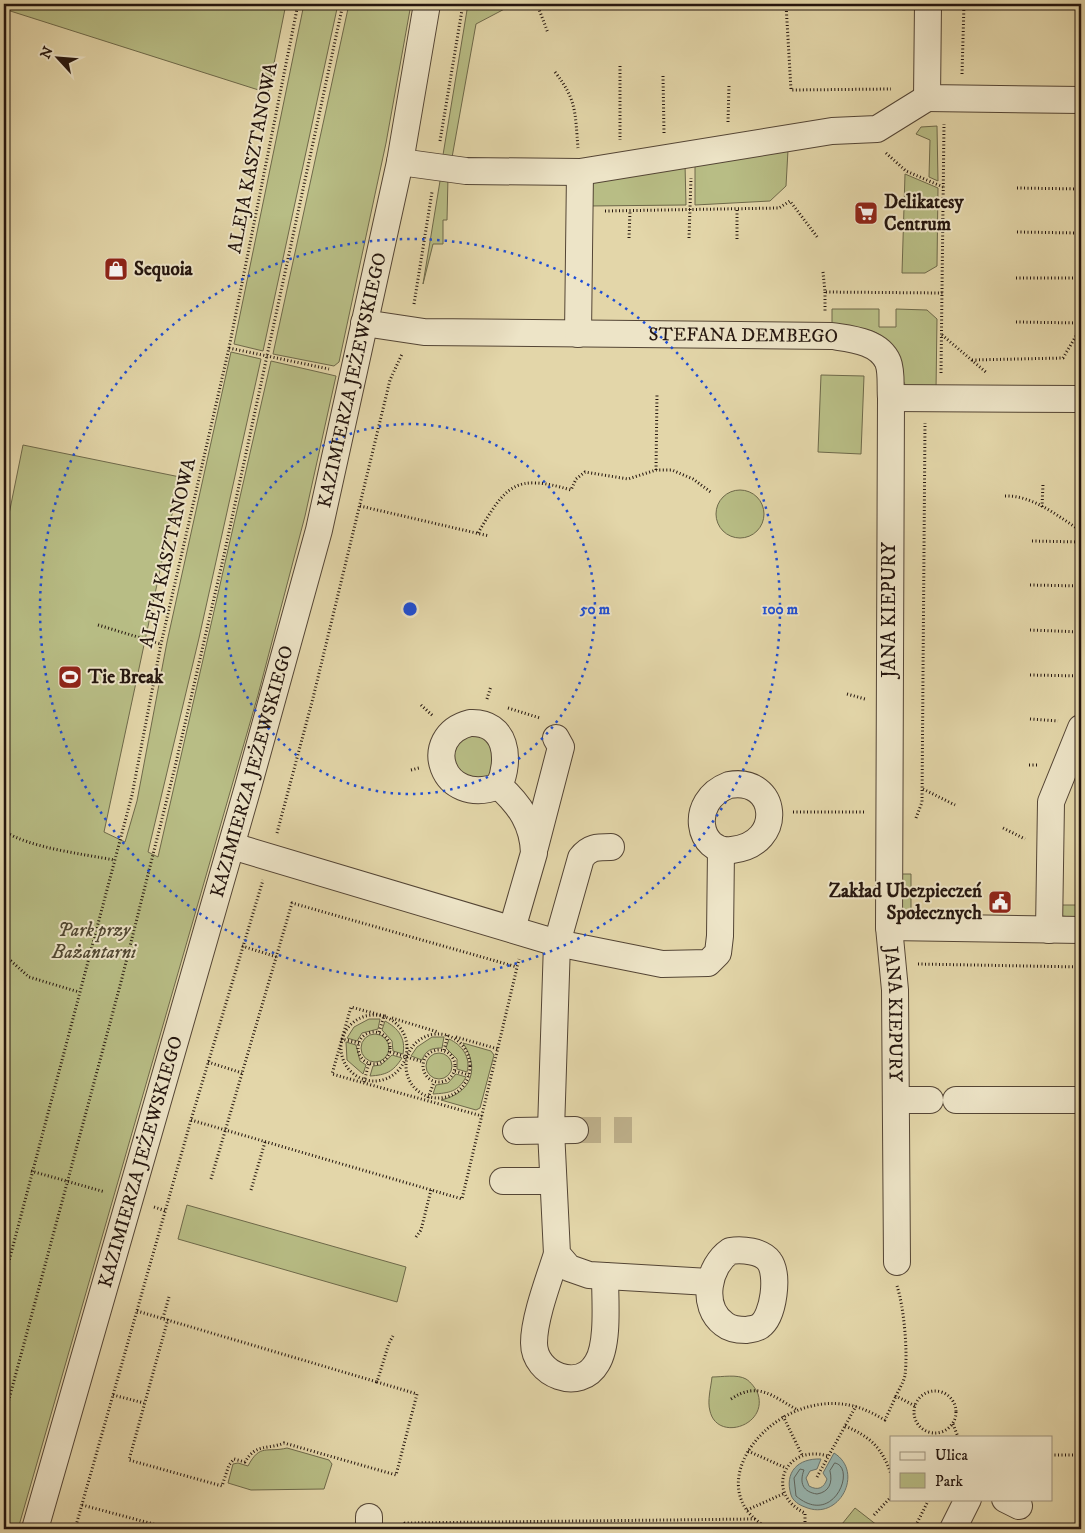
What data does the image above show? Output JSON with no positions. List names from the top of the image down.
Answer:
{
  "streets": {
    "street": ["STEFANA DEMBEGO", "KAZIMIERZA JEŻEWSKIEGO", "JANA KIEPURY"],
    "path": ["ALEJA KASZTANOWA"]
  },
  "crossings": [
    ["STEFANA DEMBEGO", "KAZIMIERZA JEŻEWSKIEGO"],
    ["STEFANA DEMBEGO", "JANA KIEPURY"]
  ],
  "parks": ["Park przy Bażantarni"],
  "places": {
    "supermarket": ["Delikatesy Centrum"],
    "shop": ["Sequoia"],
    "sports": ["Tie Break"],
    "public building": ["Zakład Ubezpieczeń Społecznych"]
  },
  "legend": ["Ulica", "Park"],
  "north": "top left",
  "rings": ["50 m", "100 m"]
}
